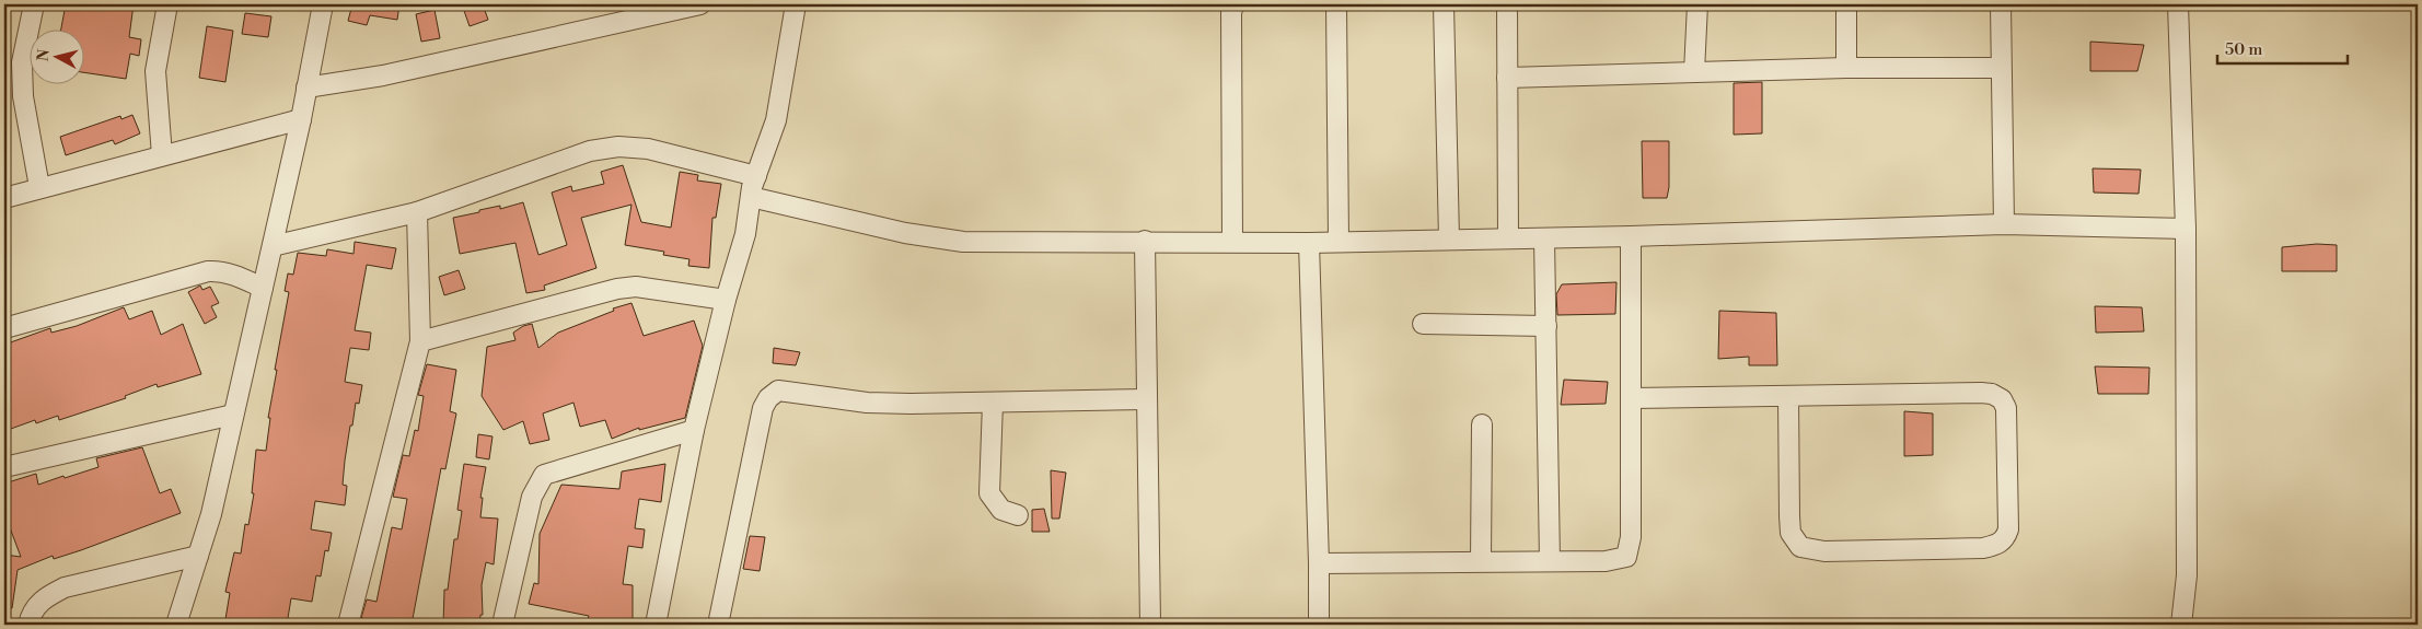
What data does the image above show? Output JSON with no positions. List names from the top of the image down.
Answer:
{
  "scale_bar": "50 m",
  "north": "left"
}
